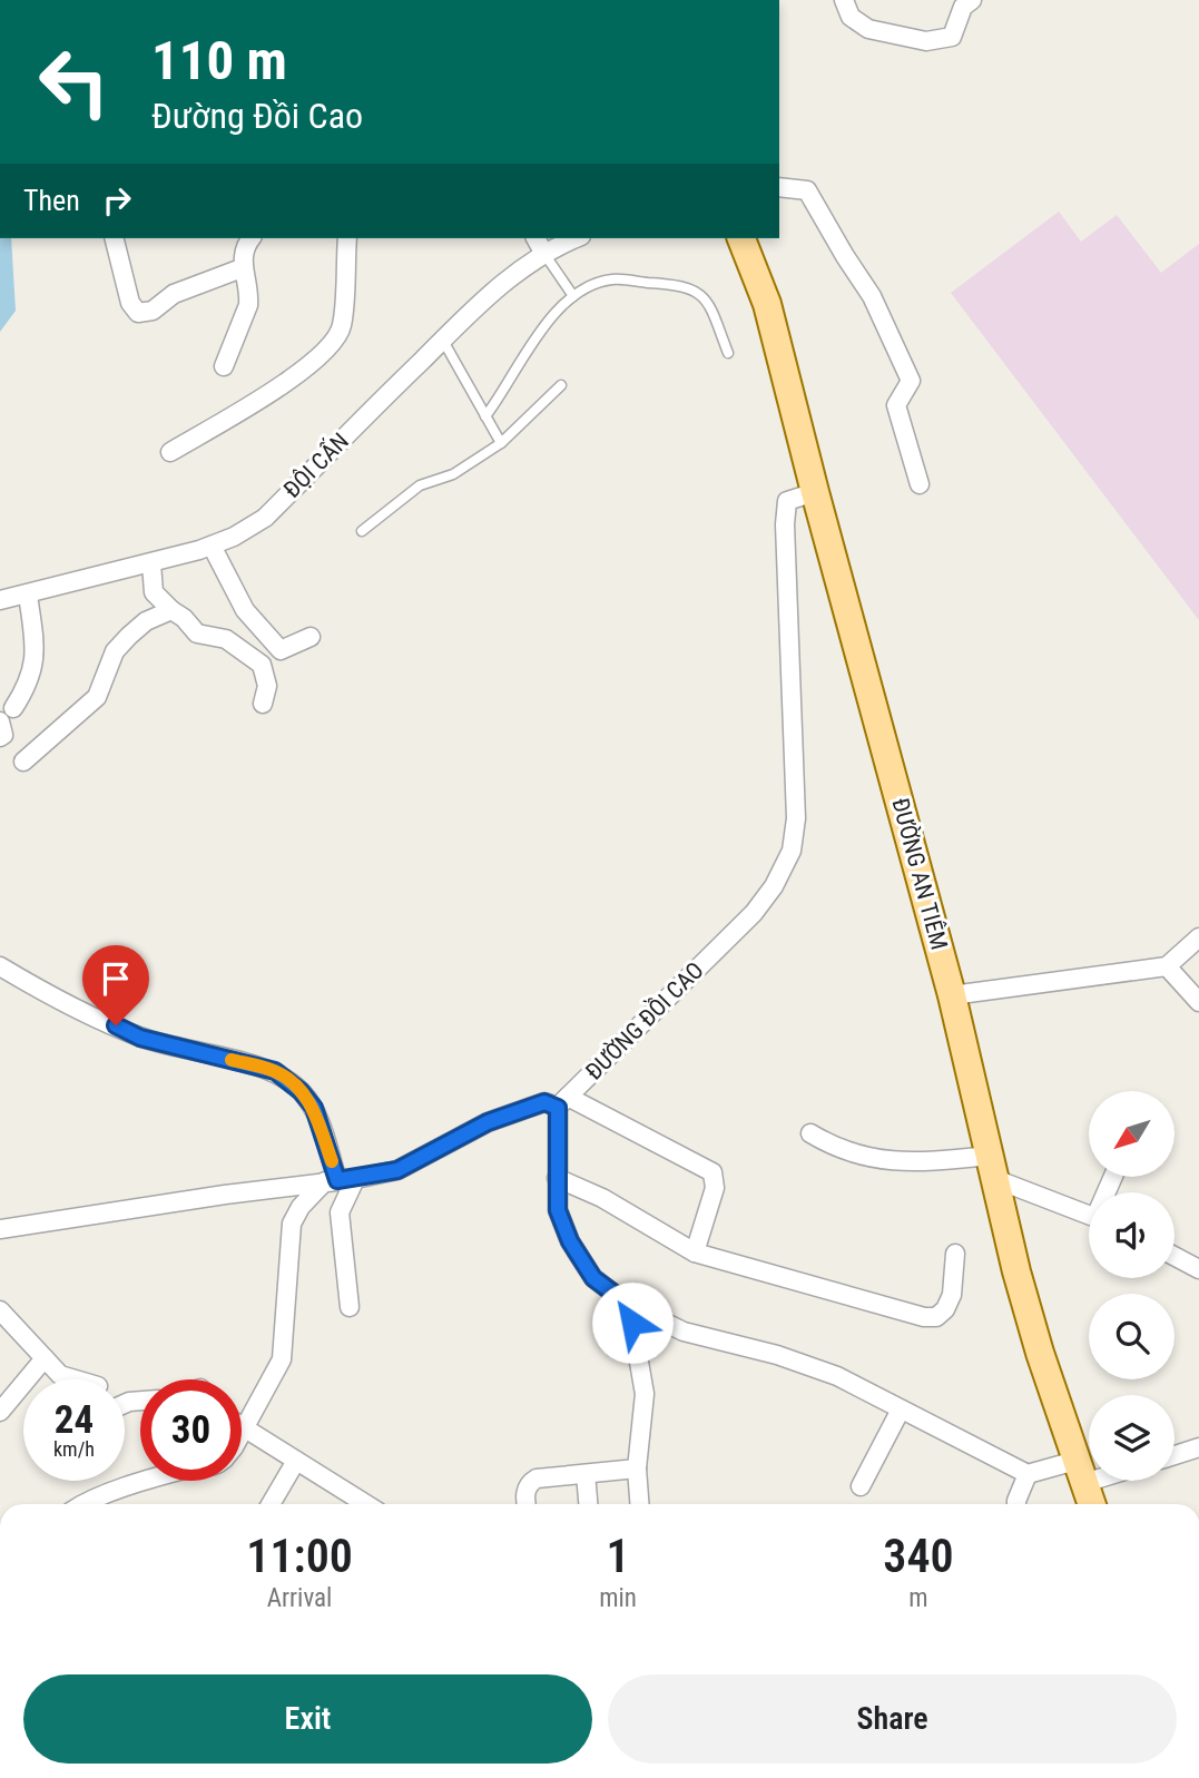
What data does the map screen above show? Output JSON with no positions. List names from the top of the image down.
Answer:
{
  "streets": {
    "main road": ["ĐƯỜNG AN TIÊM"],
    "street": ["ĐỘI CẤN", "ĐƯỜNG ĐỒI CAO"]
  },
  "crossings": [
    ["ĐƯỜNG AN TIÊM", "ĐƯỜNG ĐỒI CAO"]
  ],
  "north": "bottom left",
  "page": {
    "turn": ["110 m", "Đường Đồi Cao"],
    "then": "Then",
    "speed": "24 km/h",
    "limit": "30",
    "eta": [
      "11:00",
      "Arrival",
      "1",
      "min",
      "340",
      "m"
    ],
    "buttons": ["Exit", "Share"]
  }
}
